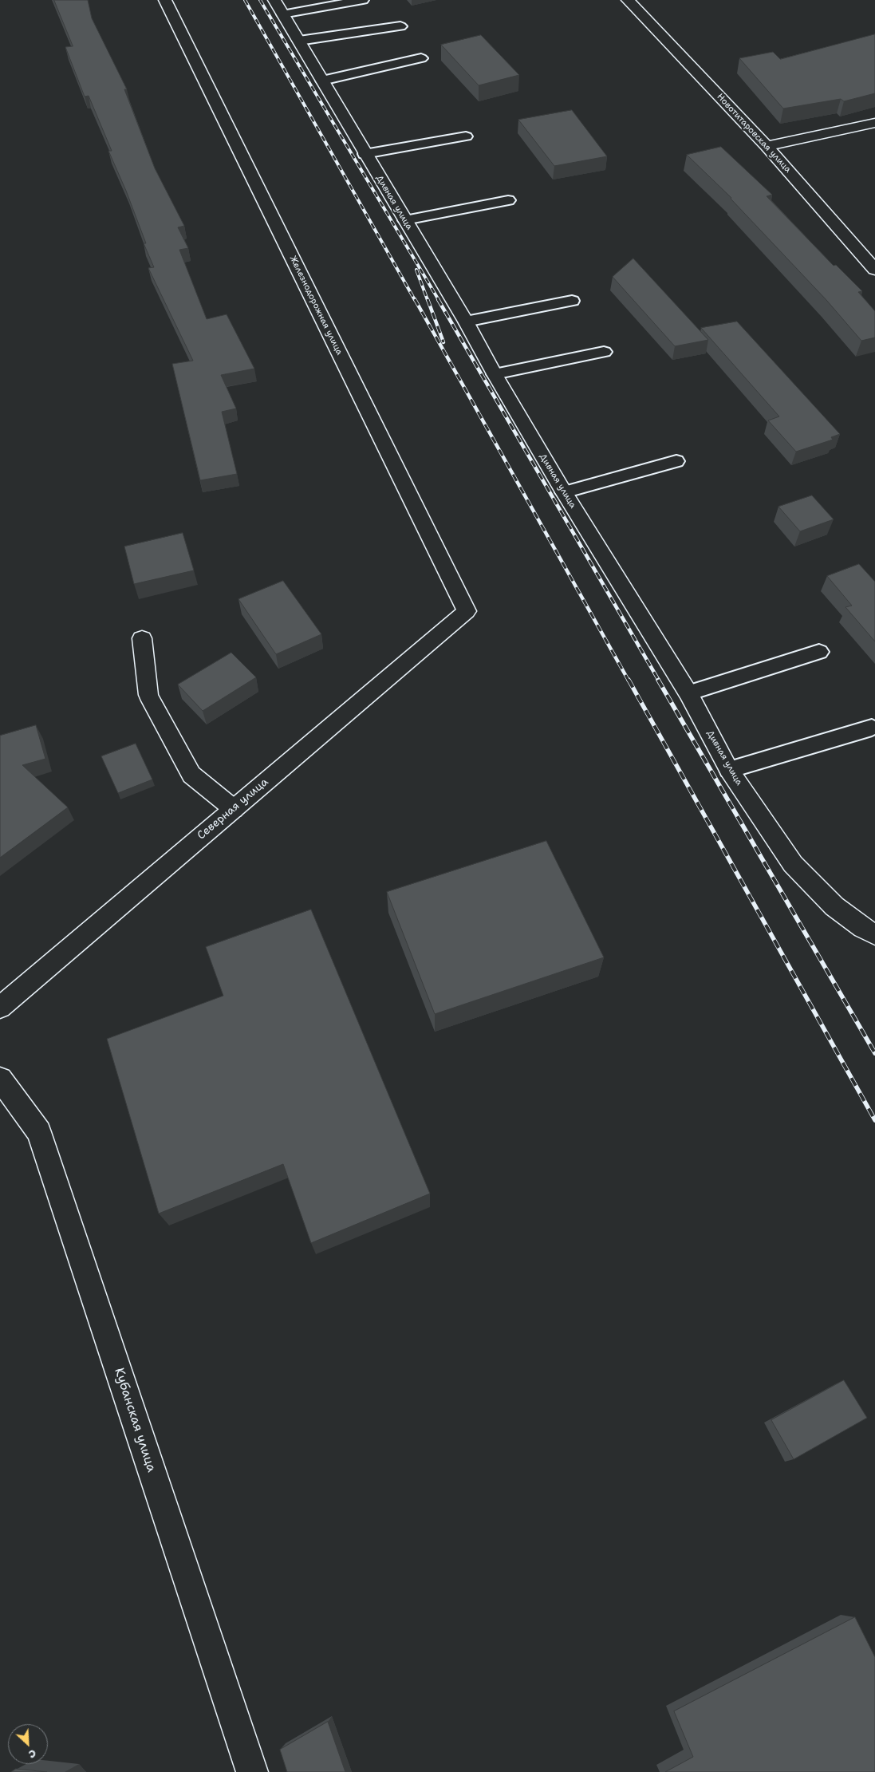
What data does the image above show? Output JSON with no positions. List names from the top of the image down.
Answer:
{
  "streets": {
    "street": [
      "Новотитаровская улица",
      "Дивная улица",
      "Железнодорожная улица",
      "Северная улица",
      "Кубанская улица"
    ]
  },
  "crossings": [
    ["Железнодорожная улица", "Северная улица"]
  ],
  "north": "bottom right"
}
